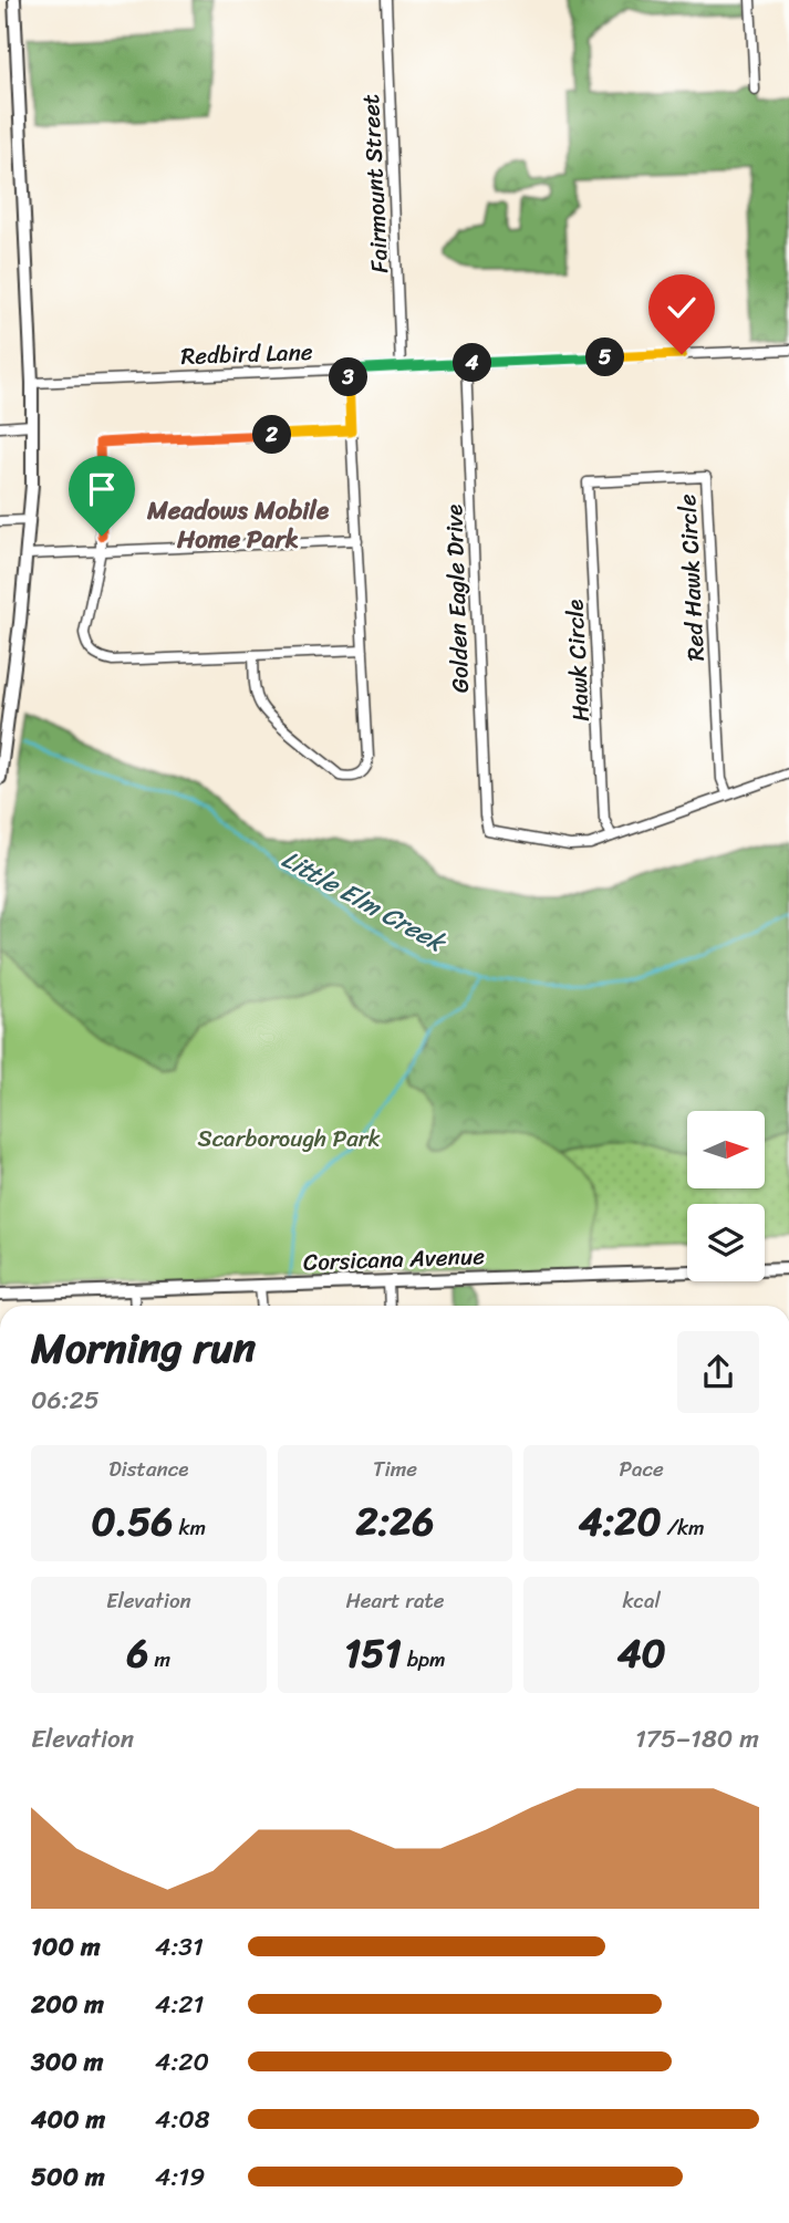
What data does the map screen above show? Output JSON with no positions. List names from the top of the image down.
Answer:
{
  "streets": {
    "street": [
      "Fairmount Street",
      "Redbird Lane",
      "Red Hawk Circle",
      "Golden Eagle Drive",
      "Hawk Circle",
      "Corsicana Avenue"
    ]
  },
  "crossings": [
    ["Fairmount Street", "Redbird Lane"],
    ["Redbird Lane", "Golden Eagle Drive"],
    ["Red Hawk Circle", "Hawk Circle"],
    ["Golden Eagle Drive", "Hawk Circle"]
  ],
  "districts": ["Meadows Mobile Home Park"],
  "water": ["Little Elm Creek"],
  "parks": ["Scarborough Park"],
  "north": "right",
  "page": {
    "pins": [
      "5",
      "4",
      "3",
      "2"
    ],
    "heading": ["Morning run", "06:25"],
    "stats": [
      ["Distance", "0.56 km"],
      ["Time", "2:26"],
      ["Pace", "4:20 /km"],
      ["Elevation", "6 m"],
      ["Heart rate", "151 bpm"],
      ["kcal", "40"]
    ],
    "chart": ["Elevation", "175–180 m"],
    "list": [
      {
        "name": "100 m",
        "note": "4:31"
      },
      {
        "name": "200 m",
        "note": "4:21"
      },
      {
        "name": "300 m",
        "note": "4:20"
      },
      {
        "name": "400 m",
        "note": "4:08"
      },
      {
        "name": "500 m",
        "note": "4:19"
      }
    ]
  }
}
